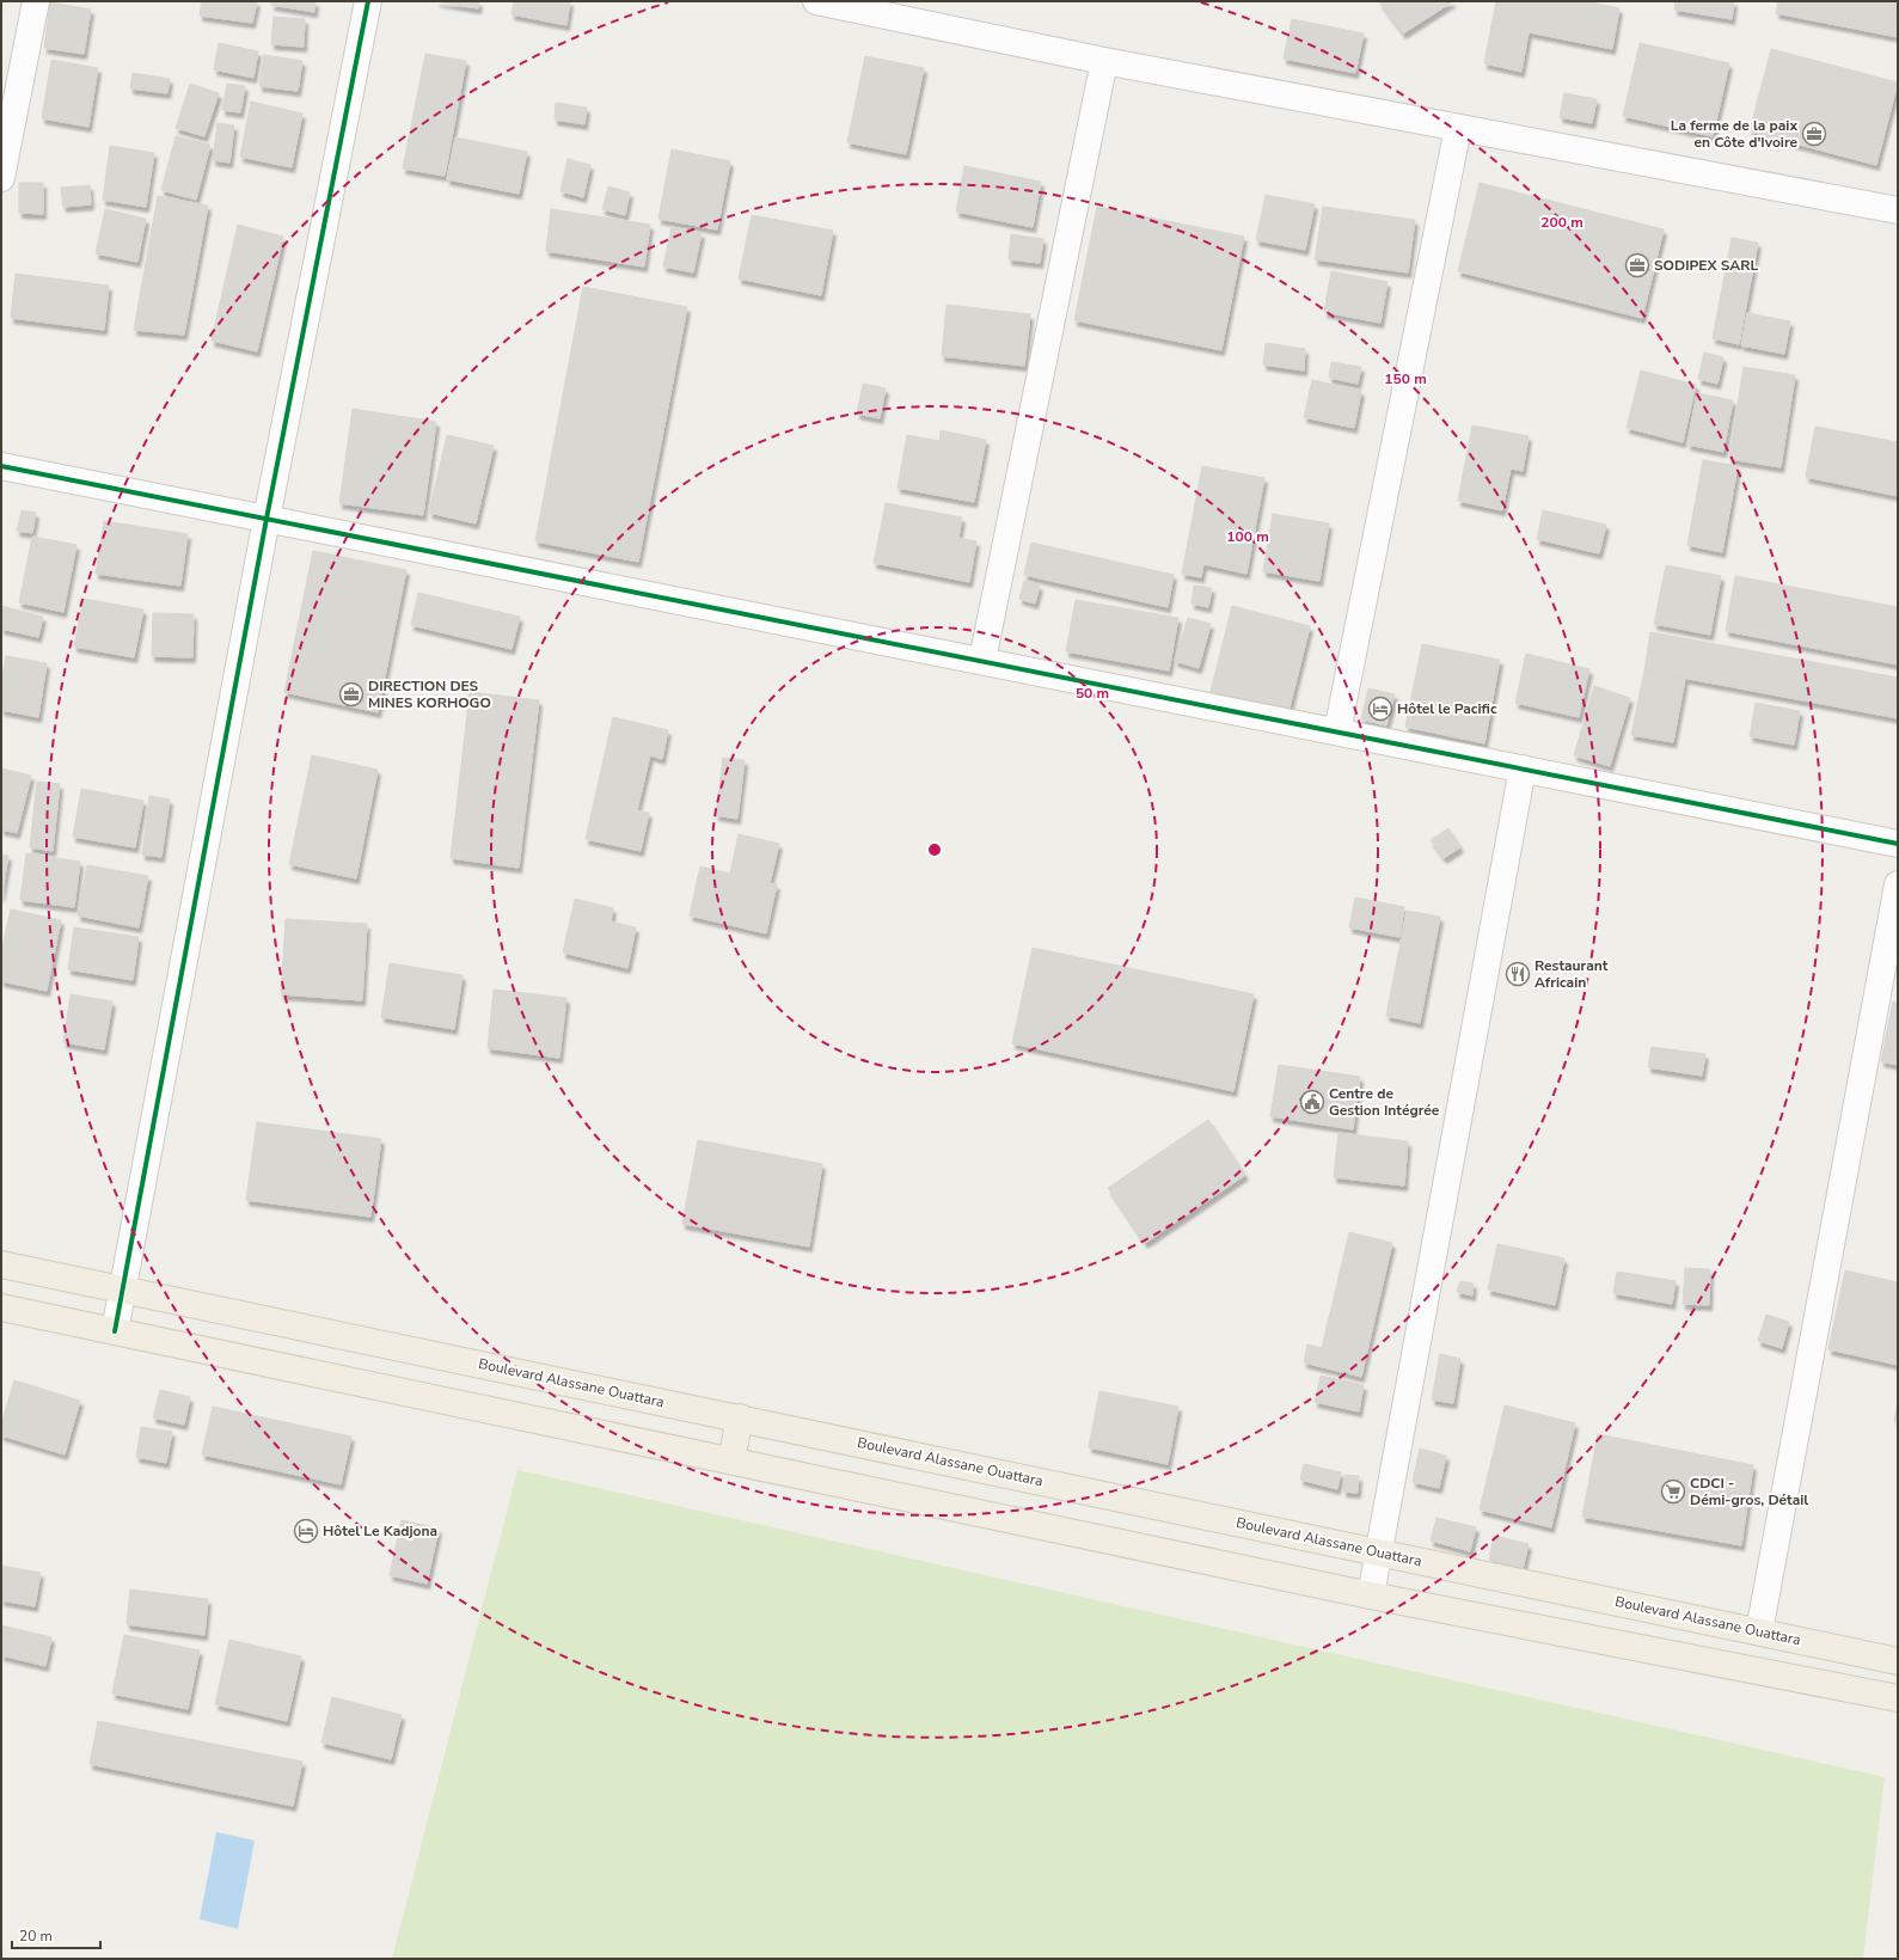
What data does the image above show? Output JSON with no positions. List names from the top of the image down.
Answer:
{
  "streets": {
    "main road": ["Boulevard Alassane Ouattara"]
  },
  "places": {
    "office": ["La ferme de la paix en Côte d'Ivoire", "SODIPEX SARL", "DIRECTION DES MINES KORHOGO"],
    "hotel": ["Hôtel le Pacific", "Hôtel Le Kadjona"],
    "restaurant": ["Restaurant Africain"],
    "public building": ["Centre de Gestion Intégrée"],
    "supermarket": ["CDCI - Démi-gros, Détail"]
  },
  "scale_bar": "20 m",
  "rings": [
    "200 m",
    "150 m",
    "100 m",
    "50 m"
  ]
}
